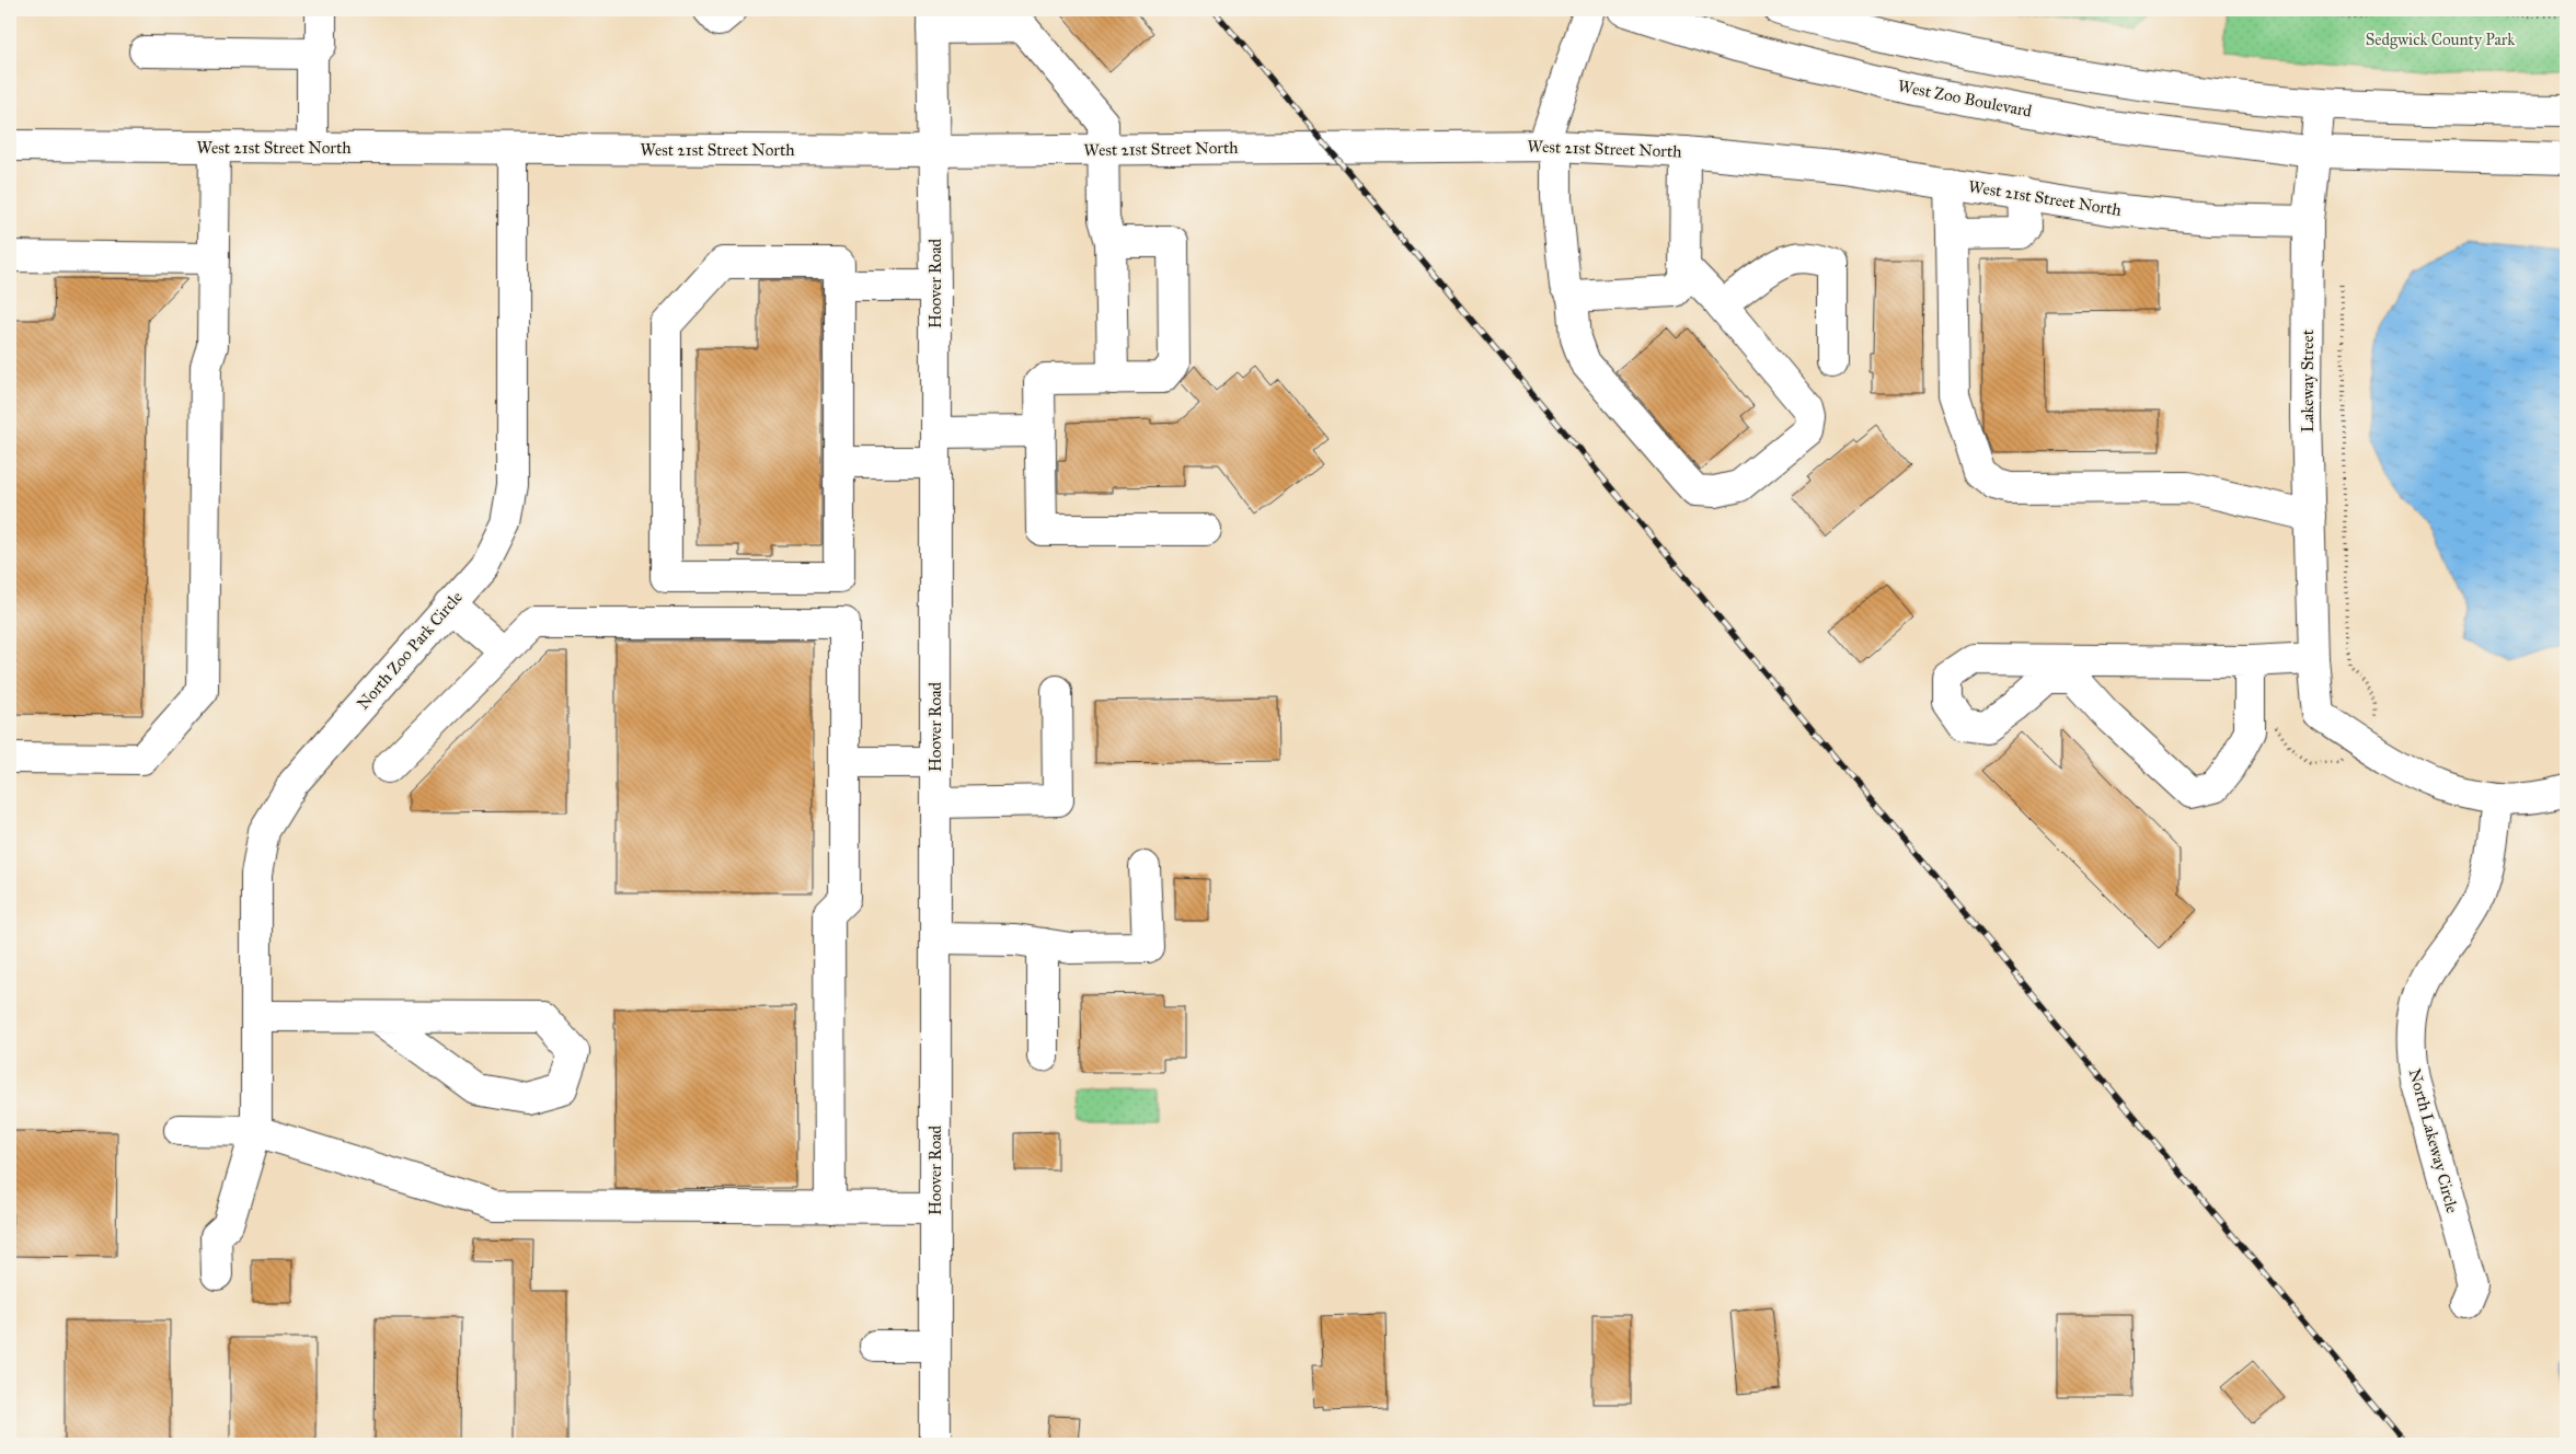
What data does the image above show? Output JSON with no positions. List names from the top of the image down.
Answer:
{
  "streets": {
    "street": [
      "West Zoo Boulevard",
      "West 21st Street North",
      "Hoover Road",
      "Lakeway Street",
      "North Zoo Park Circle",
      "North Lakeway Circle"
    ]
  },
  "crossings": [
    ["West Zoo Boulevard", "Lakeway Street"],
    ["West 21st Street North", "Hoover Road"],
    ["West 21st Street North", "Lakeway Street"],
    ["West 21st Street North", "North Zoo Park Circle"]
  ],
  "parks": ["Sedgwick County Park"]
}
